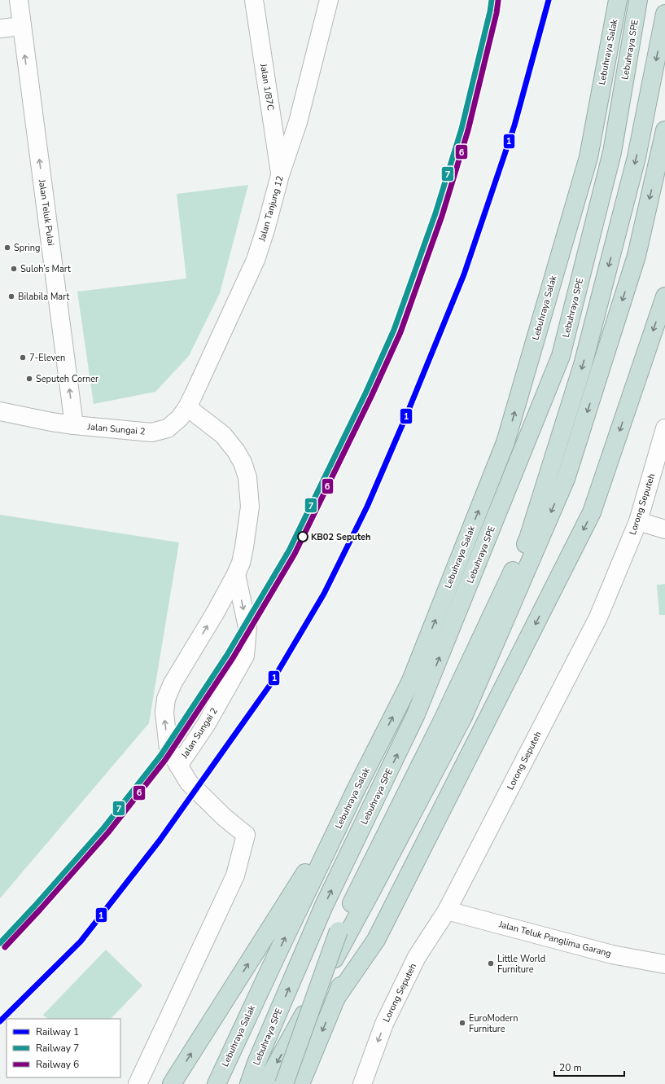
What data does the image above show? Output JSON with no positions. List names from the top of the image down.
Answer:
{
  "streets": {
    "highway": ["Lebuhraya SPE", "Lebuhraya Salak"],
    "street": [
      "Jalan 1/87C",
      "Jalan Tanjung 12",
      "Jalan Teluk Pulai",
      "Jalan Sungai 2",
      "Lorong Seputeh",
      "Jalan Teluk Panglima Garang"
    ]
  },
  "crossings": [
    ["Jalan 1/87C", "Jalan Tanjung 12"],
    ["Jalan Tanjung 12", "Jalan Sungai 2"],
    ["Jalan Teluk Pulai", "Jalan Sungai 2"],
    ["Lorong Seputeh", "Jalan Teluk Panglima Garang"]
  ],
  "one_way": ["Jalan Teluk Pulai"],
  "places": [
    "Spring",
    "Suloh’s Mart",
    "Bilabila Mart",
    "7-Eleven",
    "Seputeh Corner",
    "KB02 Seputeh",
    "Little World Furniture",
    "EuroModern Furniture"
  ],
  "lines": ["rail line 1", "rail line 7", "rail line 6"],
  "legend": ["Railway 1", "Railway 7", "Railway 6"],
  "scale_bar": "20 m"
}
